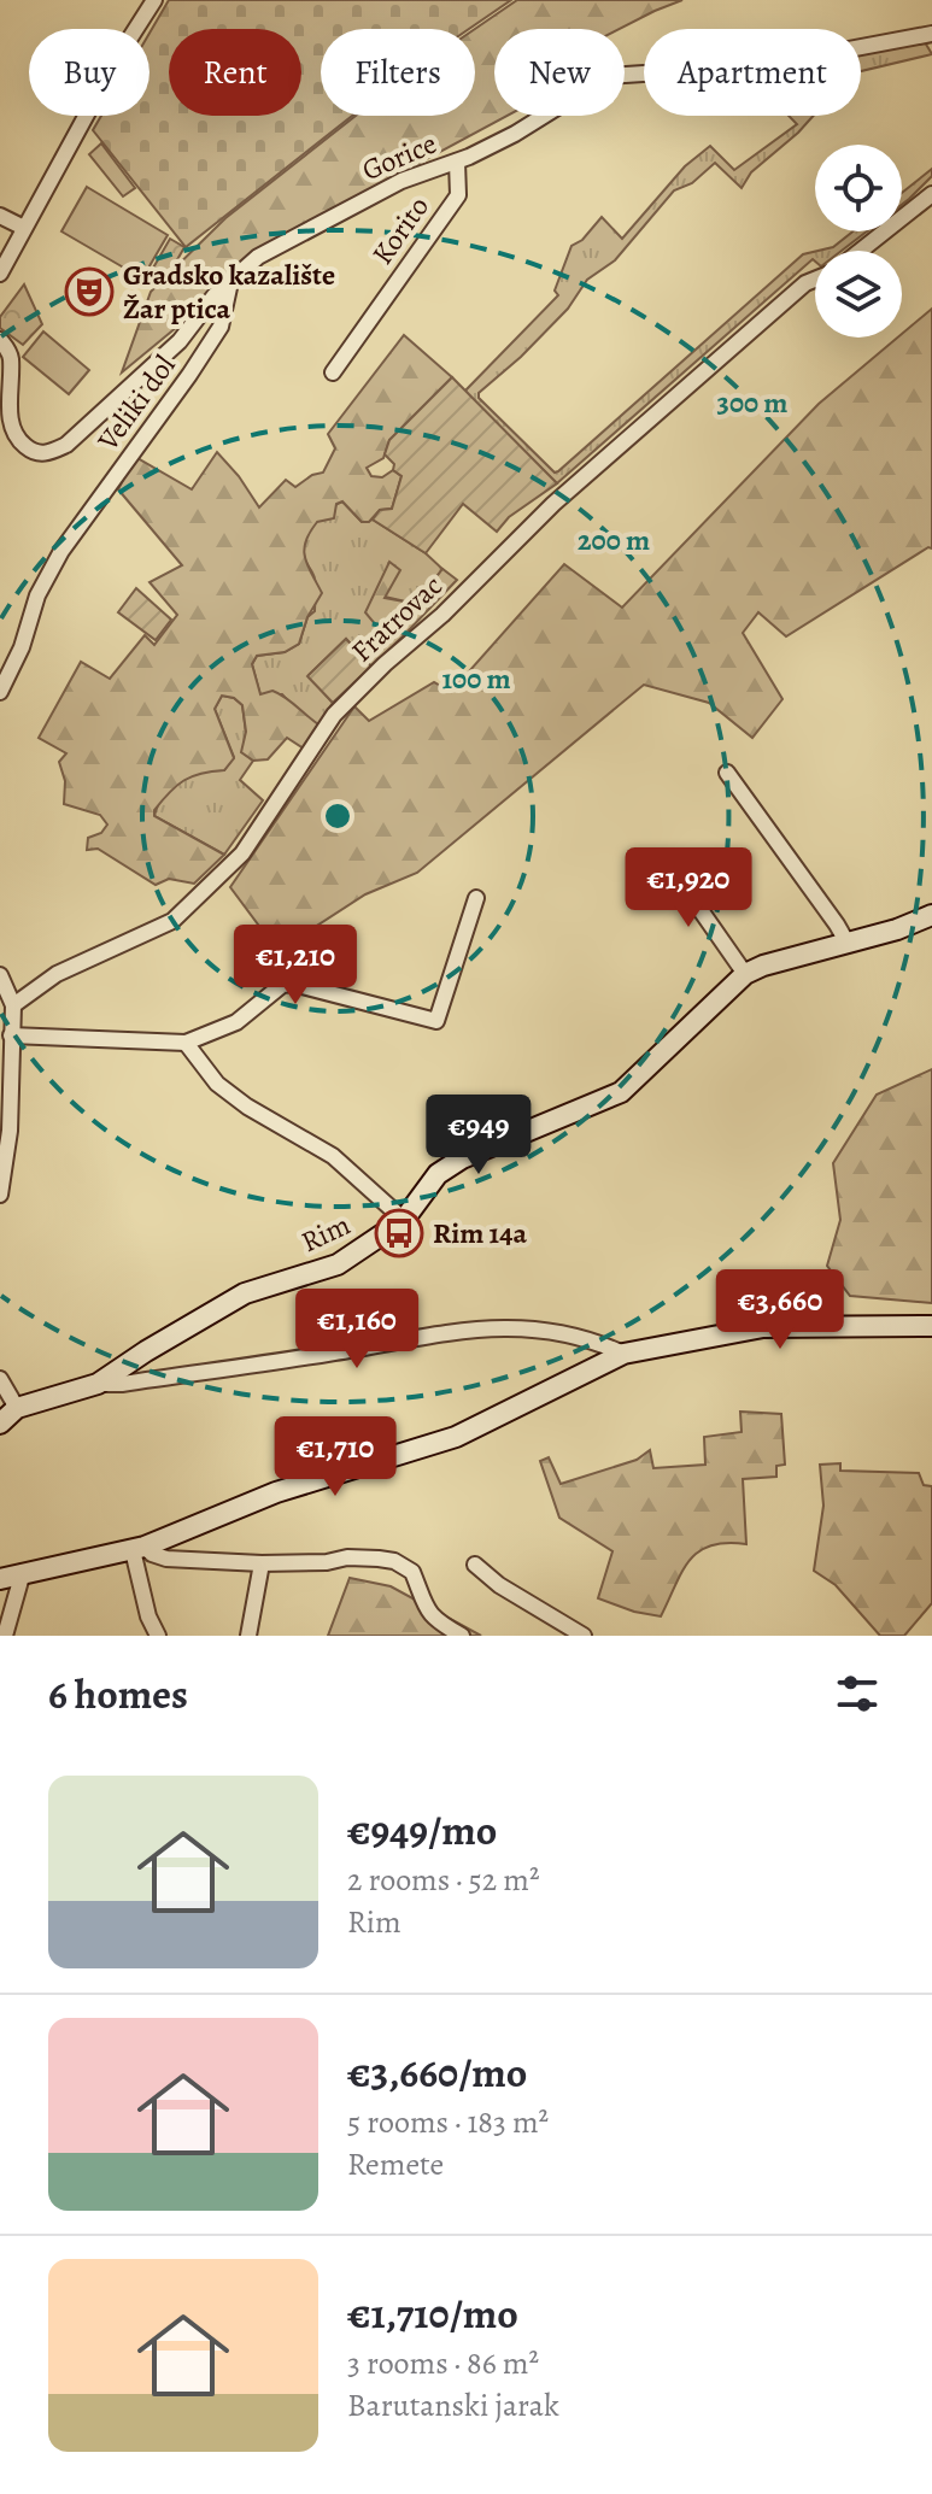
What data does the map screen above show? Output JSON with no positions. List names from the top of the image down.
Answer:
{
  "streets": {
    "street": [
      "Gorice",
      "Korito",
      "Veliki dol",
      "Fratrovac",
      "Rim"
    ]
  },
  "crossings": [
    ["Gorice", "Korito"],
    ["Gorice", "Veliki dol"]
  ],
  "places": {
    "theatre": ["Gradsko kazalište Žar ptica"],
    "bus stop": ["Rim 14a"]
  },
  "page": {
    "chip": [
      "Buy",
      "Rent",
      "Filters",
      "New",
      "Apartment"
    ],
    "price": [
      "€1,920",
      "€1,210",
      "€949",
      "€3,660",
      "€1,160",
      "€1,710"
    ],
    "heading": "6 homes",
    "list": [
      {
        "name": "€949/mo",
        "note": "2 rooms · 52 m² · Rim"
      },
      {
        "name": "€3,660/mo",
        "note": "5 rooms · 183 m² · Remete"
      },
      {
        "name": "€1,710/mo",
        "note": "3 rooms · 86 m² · Barutanski jarak"
      }
    ]
  },
  "rings": ["300 m", "200 m", "100 m"]
}
